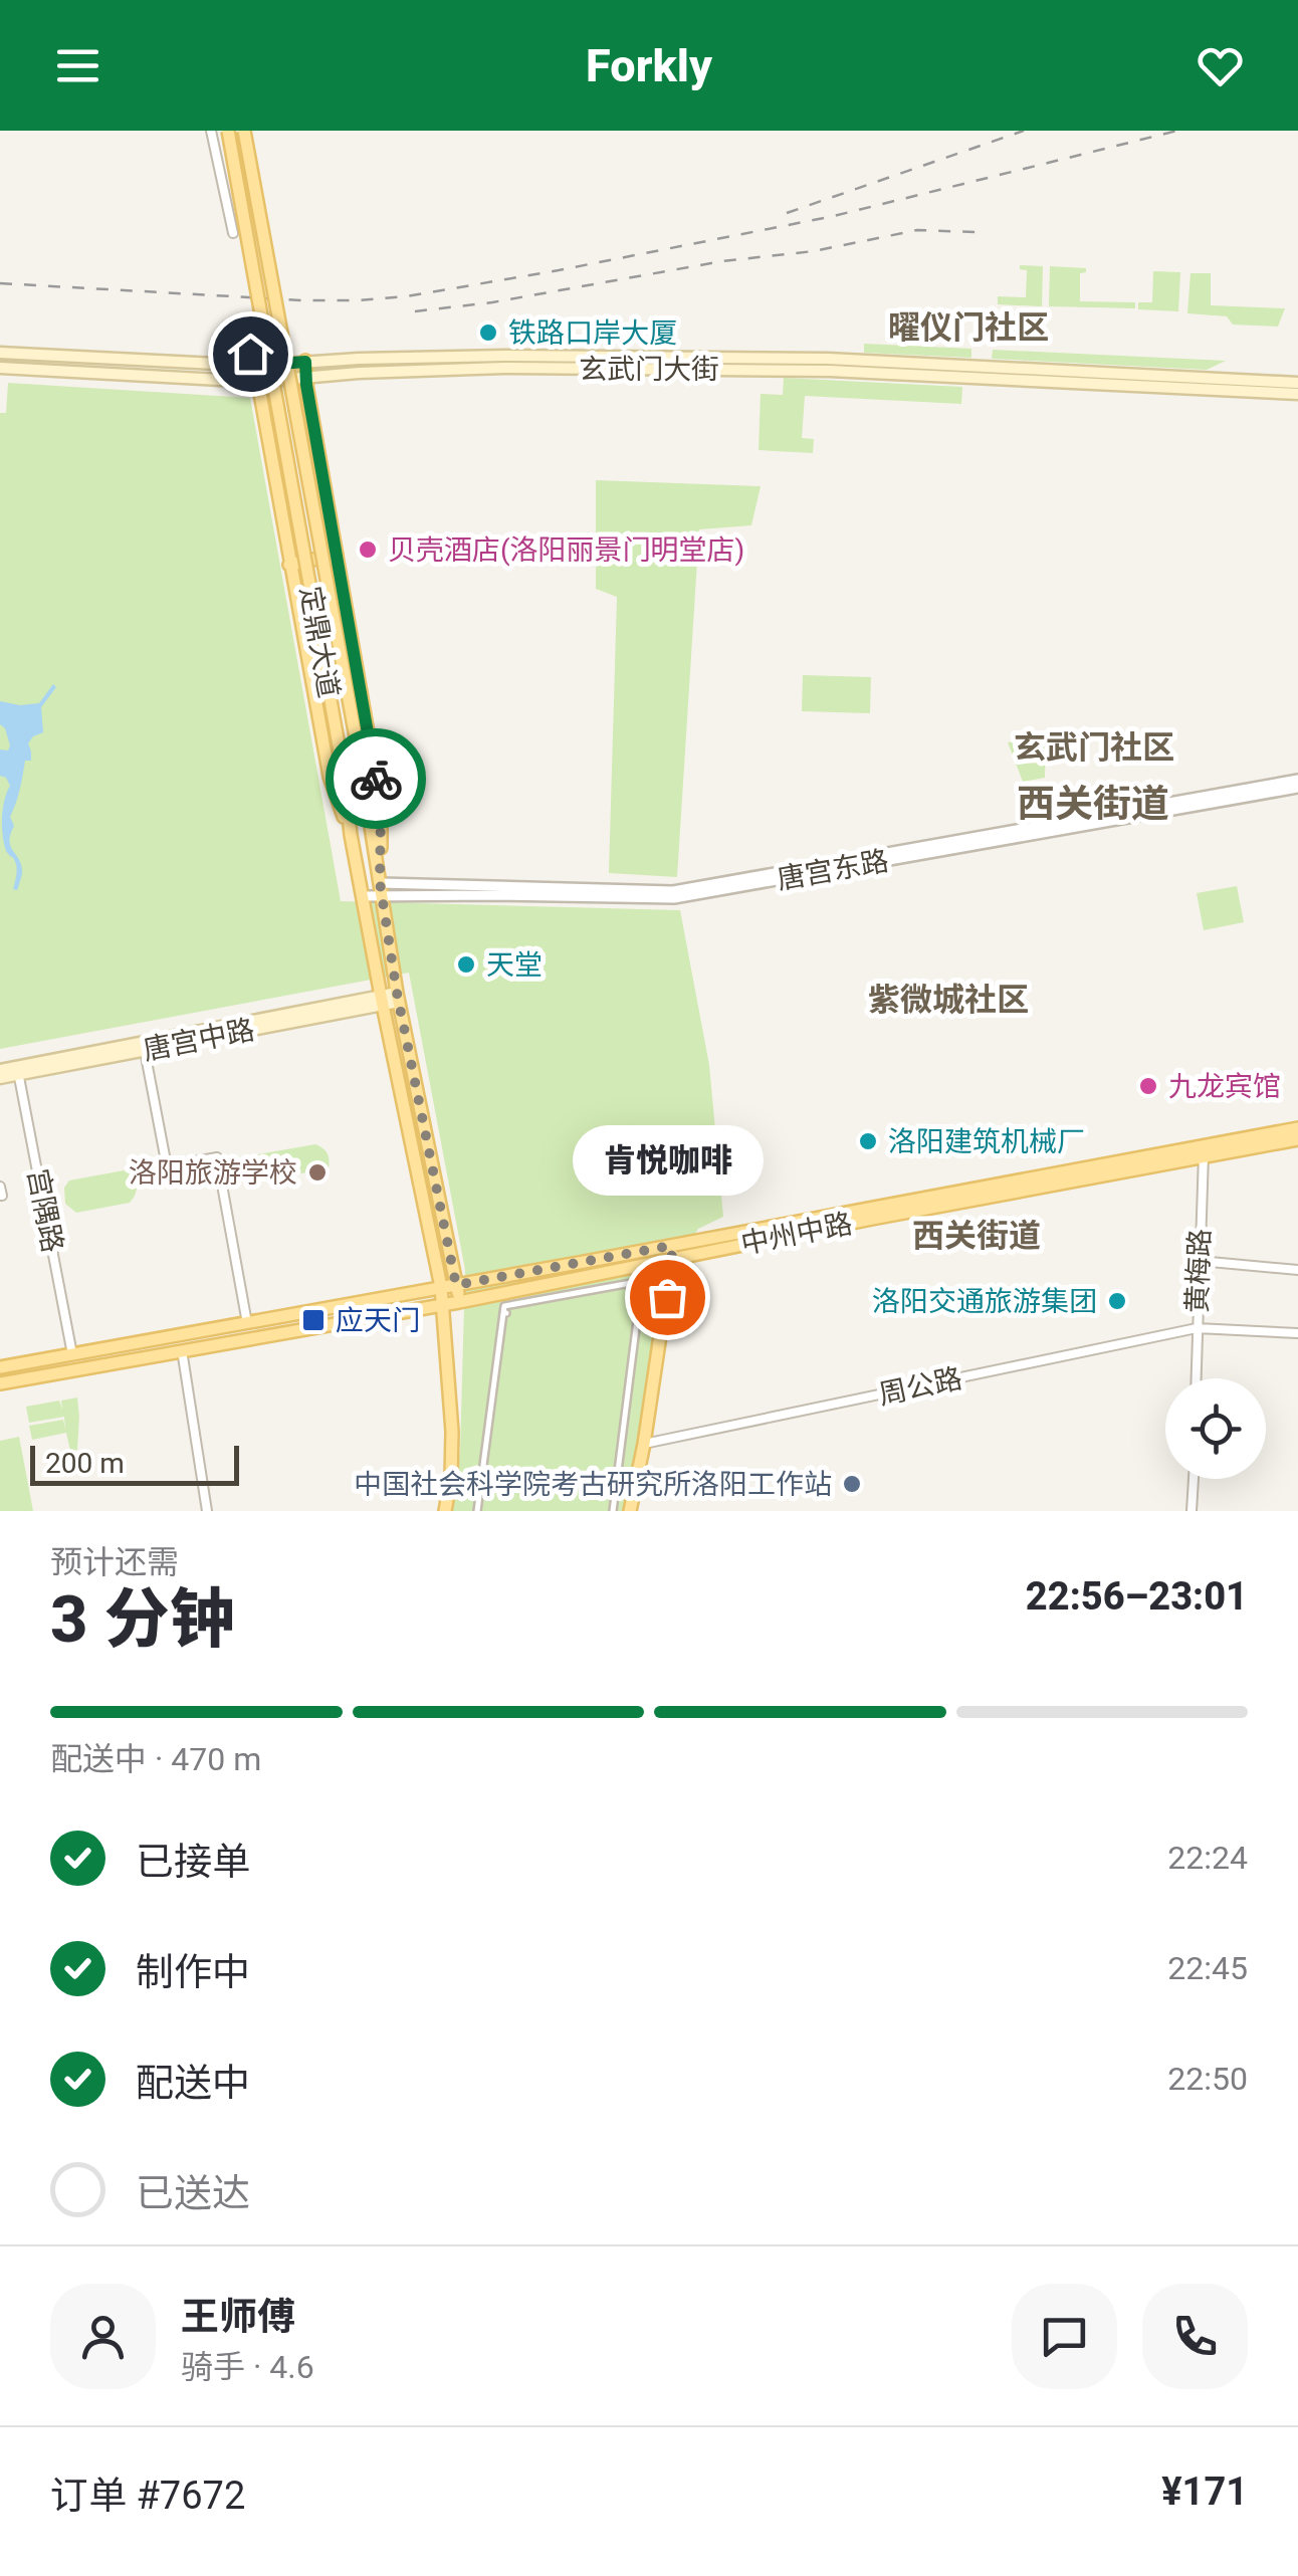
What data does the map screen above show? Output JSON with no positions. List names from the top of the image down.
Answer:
{
  "streets": {
    "main road": [
      "玄武门大街",
      "定鼎大道",
      "唐宫中路",
      "中州中路"
    ],
    "street": [
      "唐宫东路",
      "宫隅路",
      "黄梅路",
      "周公路"
    ]
  },
  "crossings": [
    ["定鼎大道", "唐宫东路"],
    ["定鼎大道", "唐宫中路"],
    ["定鼎大道", "中州中路"],
    ["唐宫中路", "宫隅路"],
    ["宫隅路", "中州中路"],
    ["中州中路", "黄梅路"],
    ["黄梅路", "周公路"]
  ],
  "districts": [
    "曜仪门社区",
    "玄武门社区",
    "西关街道",
    "紫微城社区",
    "西关街道"
  ],
  "places": {
    "other": [
      "铁路口岸大厦",
      "贝壳酒店(洛阳丽景门明堂店)",
      "天堂",
      "九龙宾馆",
      "洛阳建筑机械厂",
      "洛阳旅游学校",
      "肯悦咖啡",
      "洛阳交通旅游集团",
      "中国社会科学院考古研究所洛阳工作站"
    ],
    "transit": ["应天门"]
  },
  "scale_bar": "200 m",
  "page": {
    "header": "Forkly",
    "bubble": "肯悦咖啡",
    "scale": "200 m",
    "heading": ["3 分钟", "预计还需", "22:56–23:01"],
    "panel": [
      "王师傅",
      "骑手 · 4.6",
      "订单 #7672",
      "¥171"
    ],
    "bar": "配送中 · 470 m",
    "list": [
      ["已接单", "22:24"],
      ["制作中", "22:45"],
      ["配送中", "22:50"],
      "已送达"
    ]
  }
}
